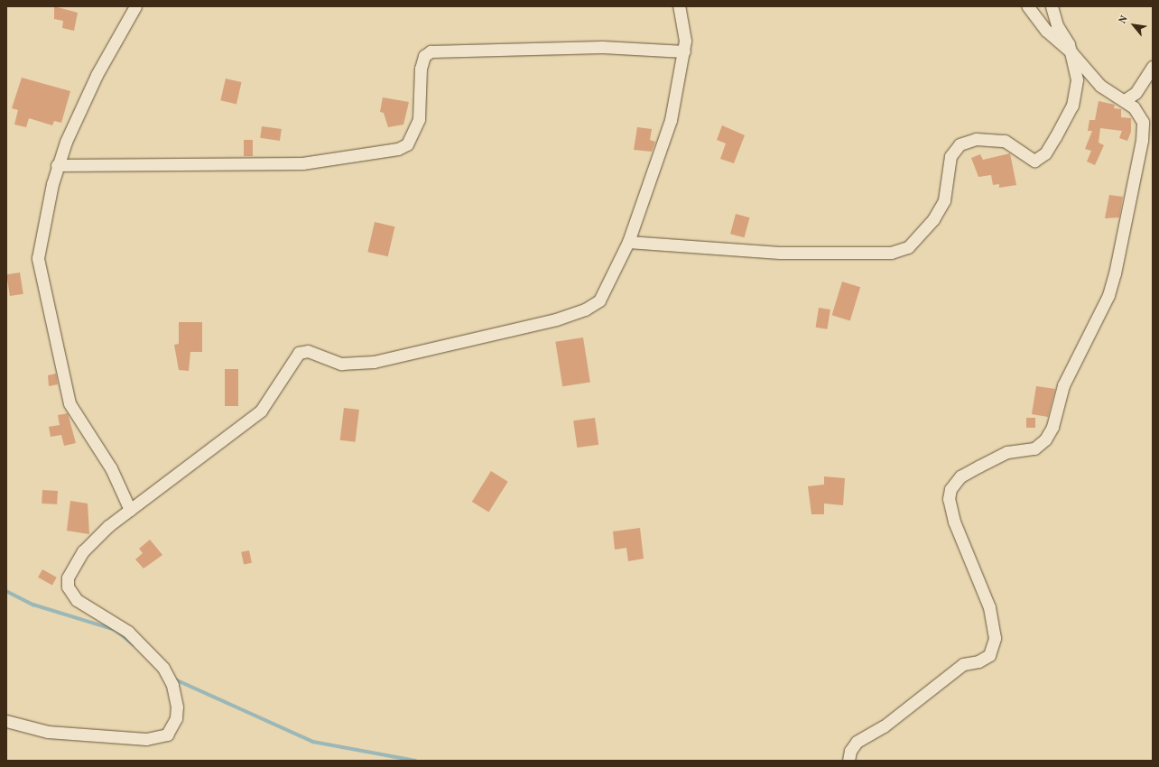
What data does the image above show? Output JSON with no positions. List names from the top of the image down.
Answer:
{
  "north": "top left"
}
